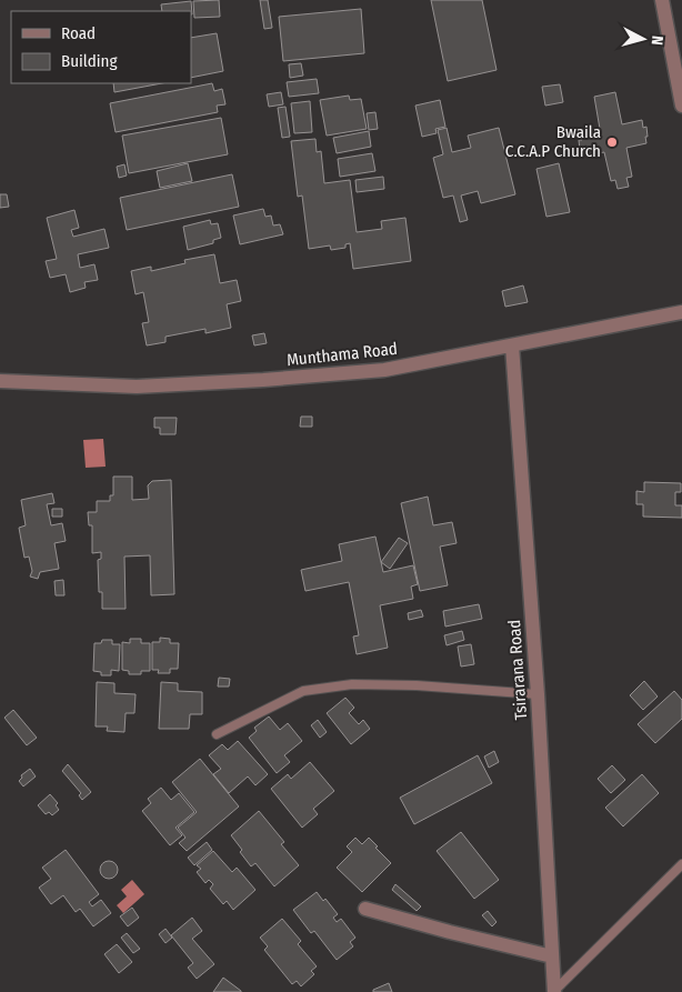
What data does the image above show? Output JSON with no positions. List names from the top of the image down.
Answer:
{
  "streets": {
    "street": ["Munthama Road", "Tsirarana Road"]
  },
  "crossings": [
    ["Munthama Road", "Tsirarana Road"]
  ],
  "places": ["Bwaila C.C.A.P Church"],
  "legend": ["Road", "Building"],
  "north": "right"
}
